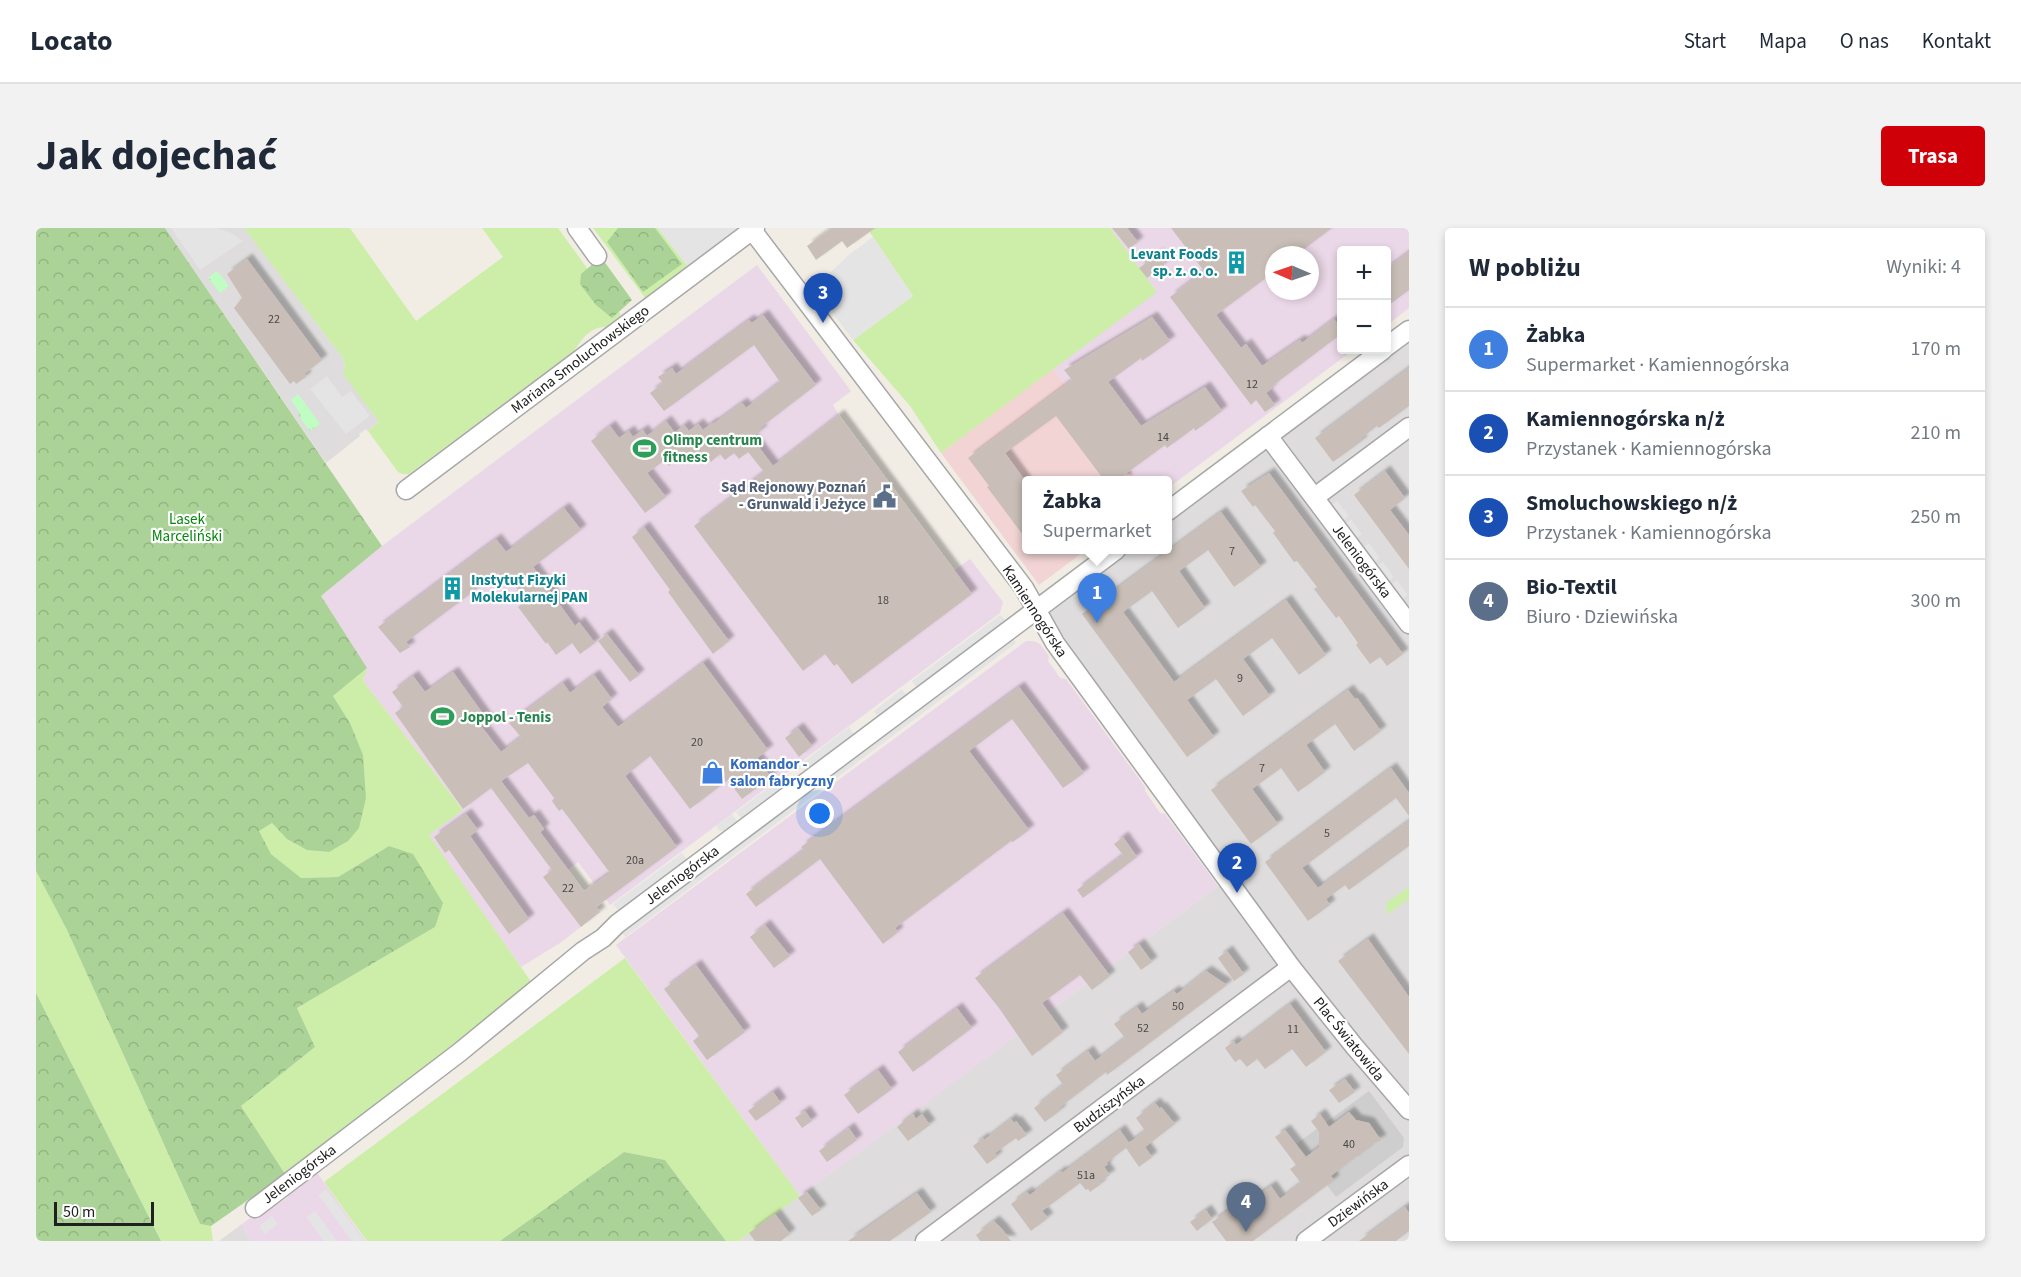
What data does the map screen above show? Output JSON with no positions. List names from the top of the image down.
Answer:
{
  "streets": {
    "street": [
      "Mariana Smoluchowskiego",
      "Jeleniogórska",
      "Kamiennogórska",
      "Plac Światowida",
      "Budziszyńska",
      "Dziewińska"
    ]
  },
  "crossings": [
    ["Mariana Smoluchowskiego", "Kamiennogórska"],
    ["Jeleniogórska", "Kamiennogórska"],
    ["Kamiennogórska", "Plac Światowida"],
    ["Kamiennogórska", "Budziszyńska"],
    ["Plac Światowida", "Budziszyńska"]
  ],
  "parks": ["Lasek Marceliński"],
  "places": {
    "building": ["Levant Foods sp. z. o. o.", "Instytut Fizyki Molekularnej PAN"],
    "sports": ["Olimp centrum fitness", "Joppol - Tenis"],
    "public building": ["Sąd Rejonowy Poznań - Grunwald i Jeżyce"],
    "shop": ["Komandor - salon fabryczny"]
  },
  "house_numbers": [
    "22",
    "12",
    "14",
    "7",
    "18",
    "9",
    "20",
    "7",
    "5",
    "20a",
    "22",
    "50",
    "52",
    "11",
    "40",
    "51a"
  ],
  "scale_bar": "50 m",
  "north": "left",
  "page": {
    "header": "Locato",
    "nav": [
      "Start",
      "Mapa",
      "O nas",
      "Kontakt"
    ],
    "title": "Jak dojechać",
    "buttons": "Trasa",
    "heading": ["W pobliżu", "Wyniki: 4"],
    "map_buttons": ["+", "−"],
    "pins": [
      "3",
      "1",
      "2",
      "4"
    ],
    "list": [
      {
        "mark": "1",
        "name": "Żabka",
        "note": "Supermarket · Kamiennogórska",
        "value": "170 m"
      },
      {
        "mark": "2",
        "name": "Kamiennogórska n/ż",
        "note": "Przystanek · Kamiennogórska",
        "value": "210 m"
      },
      {
        "mark": "3",
        "name": "Smoluchowskiego n/ż",
        "note": "Przystanek · Kamiennogórska",
        "value": "250 m"
      },
      {
        "mark": "4",
        "name": "Bio-Textil",
        "note": "Biuro · Dziewińska",
        "value": "300 m"
      }
    ],
    "popup": ["Żabka", "Supermarket"],
    "scale": "50 m"
  }
}
